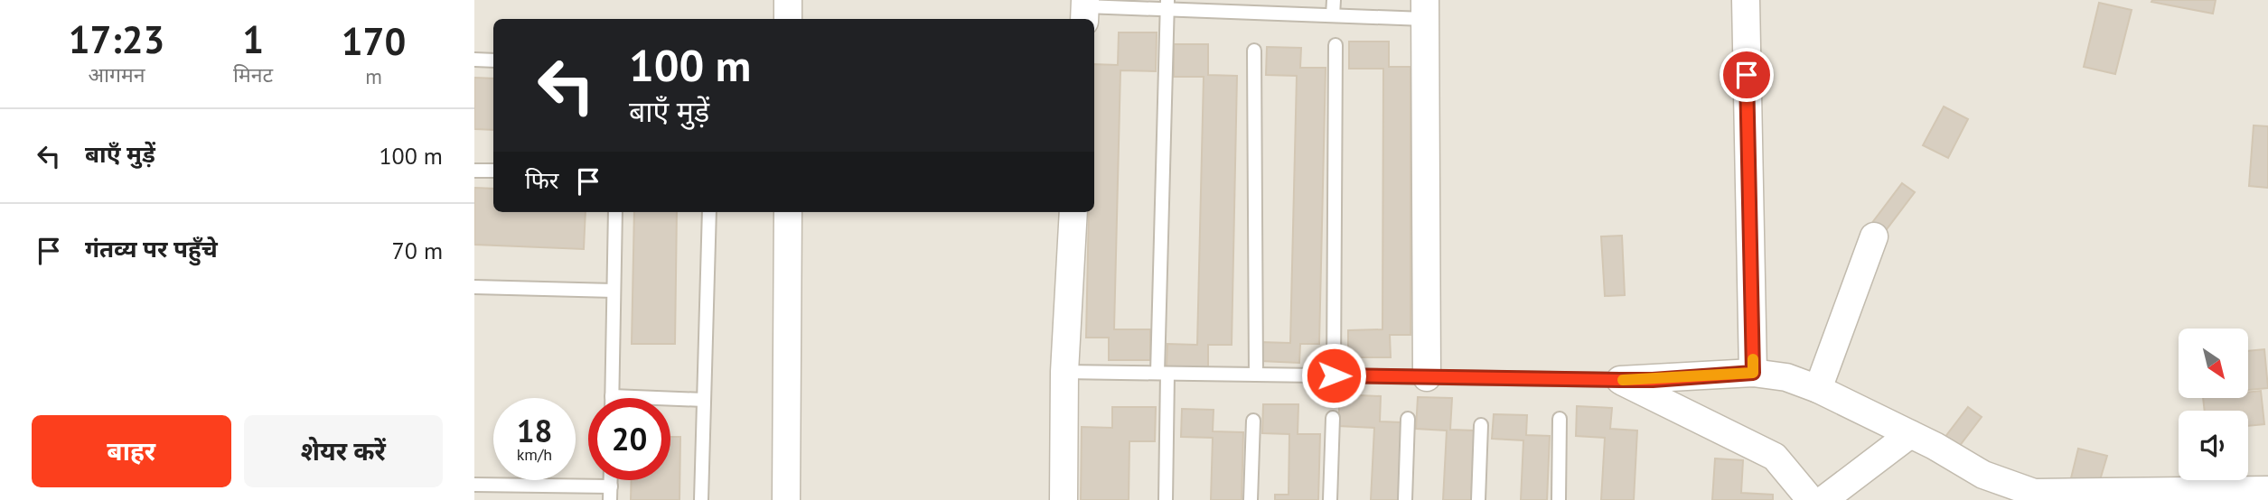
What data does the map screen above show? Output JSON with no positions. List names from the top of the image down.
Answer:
{
  "north": "bottom right",
  "page": {
    "eta": [
      "17:23",
      "आगमन",
      "1",
      "मिनट",
      "170",
      "m"
    ],
    "turn": ["100 m", "बाएँ मुड़ें"],
    "list": [
      {
        "name": "बाएँ मुड़ें",
        "value": "100 m"
      },
      {
        "name": "गंतव्य पर पहुँचे",
        "value": "70 m"
      }
    ],
    "then": "फिर",
    "speed": "18 km/h",
    "limit": "20",
    "buttons": ["बाहर", "शेयर करें"]
  }
}
